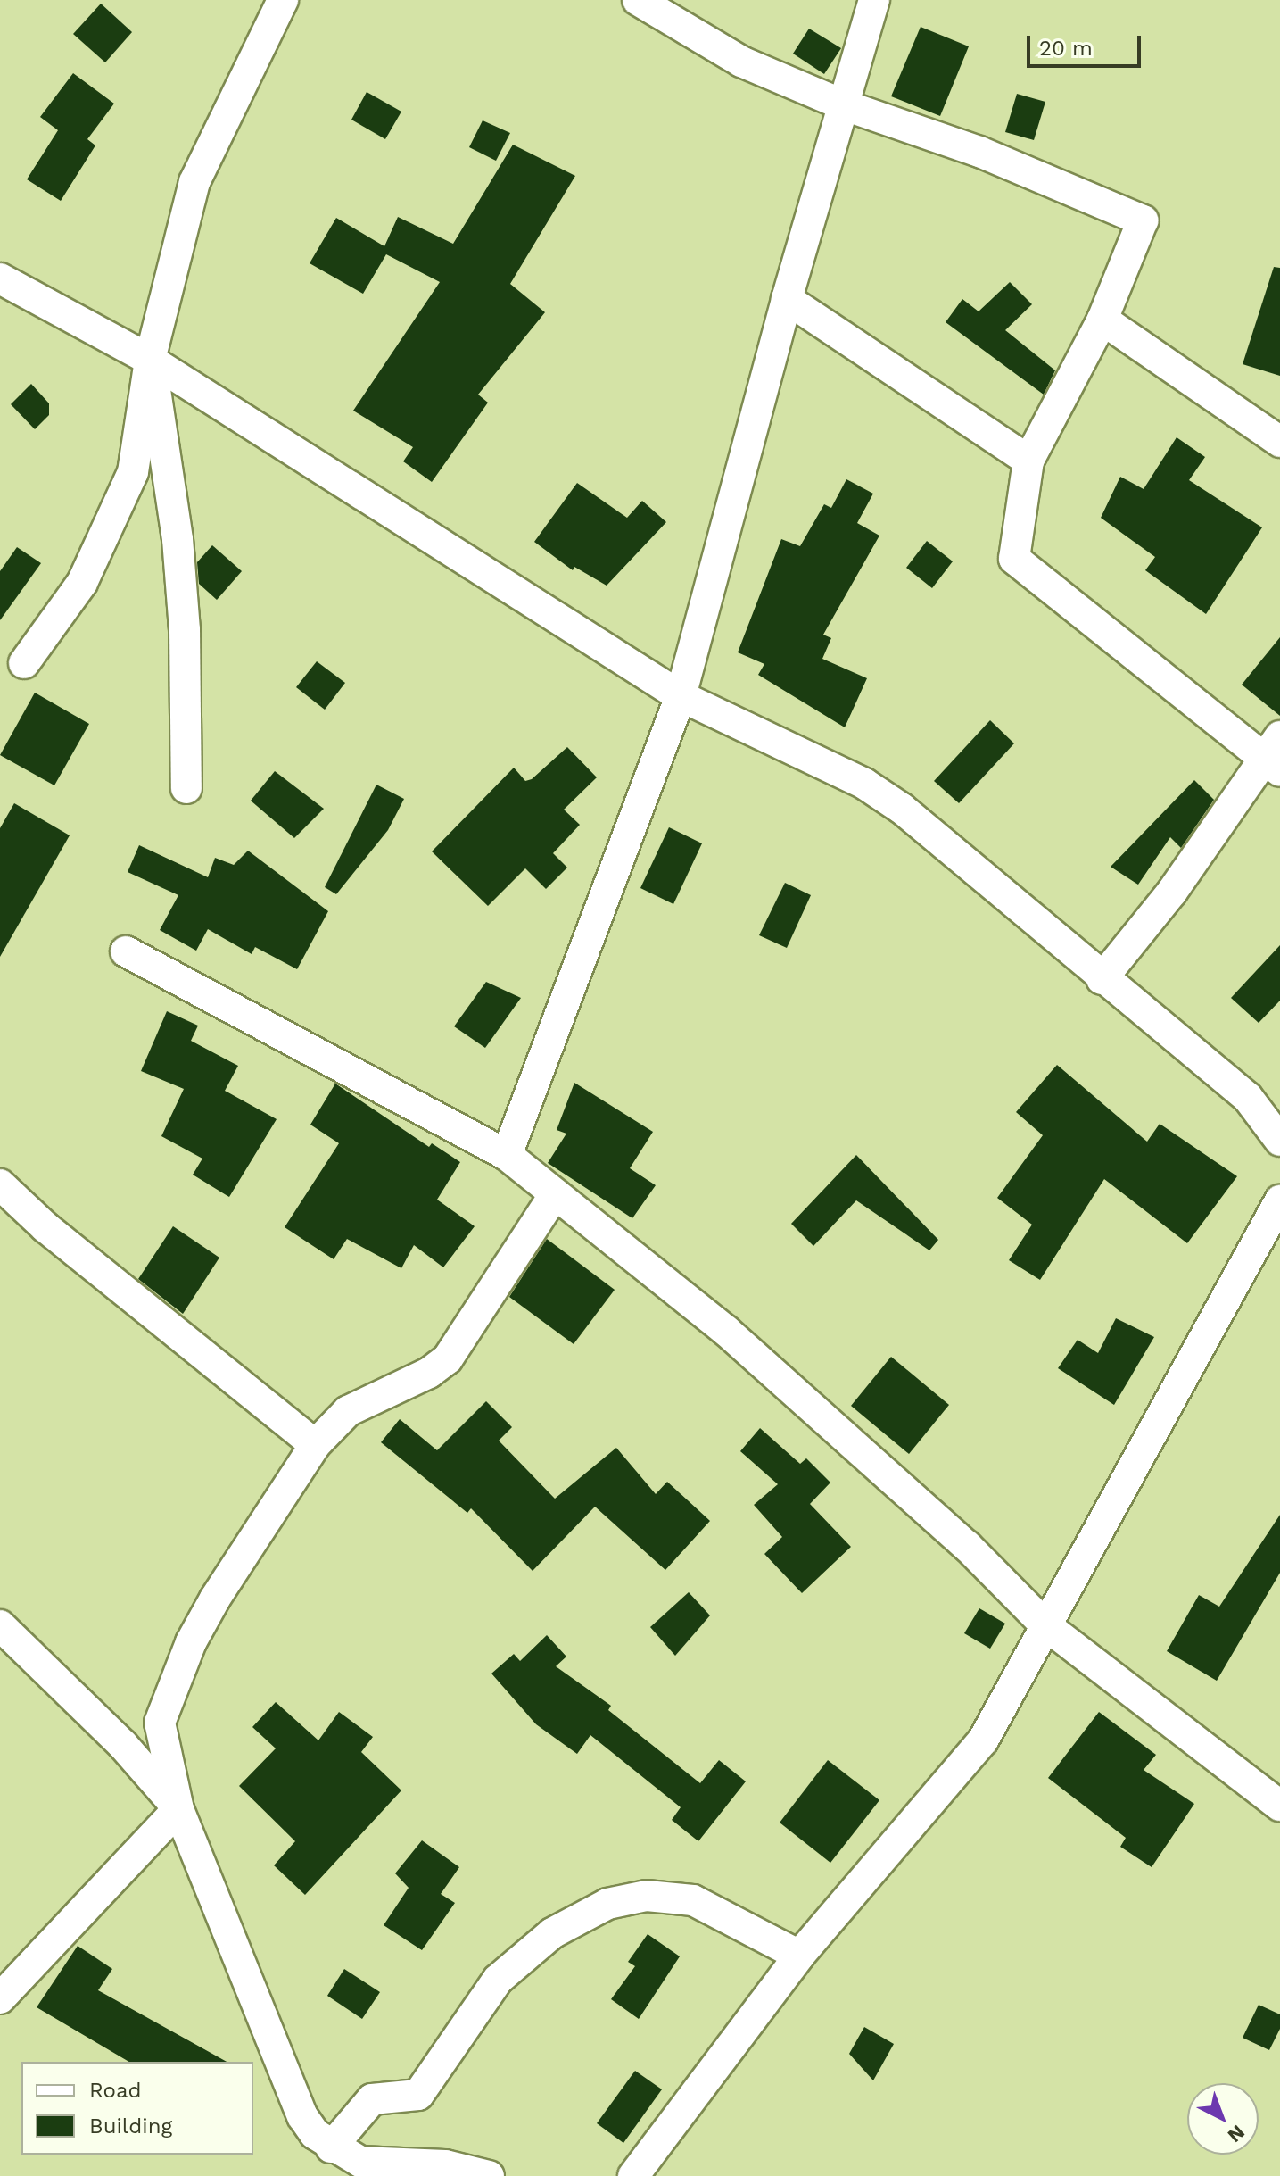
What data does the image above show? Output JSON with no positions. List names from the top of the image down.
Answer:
{
  "legend": ["Road", "Building"],
  "scale_bar": "20 m",
  "north": "bottom right"
}
